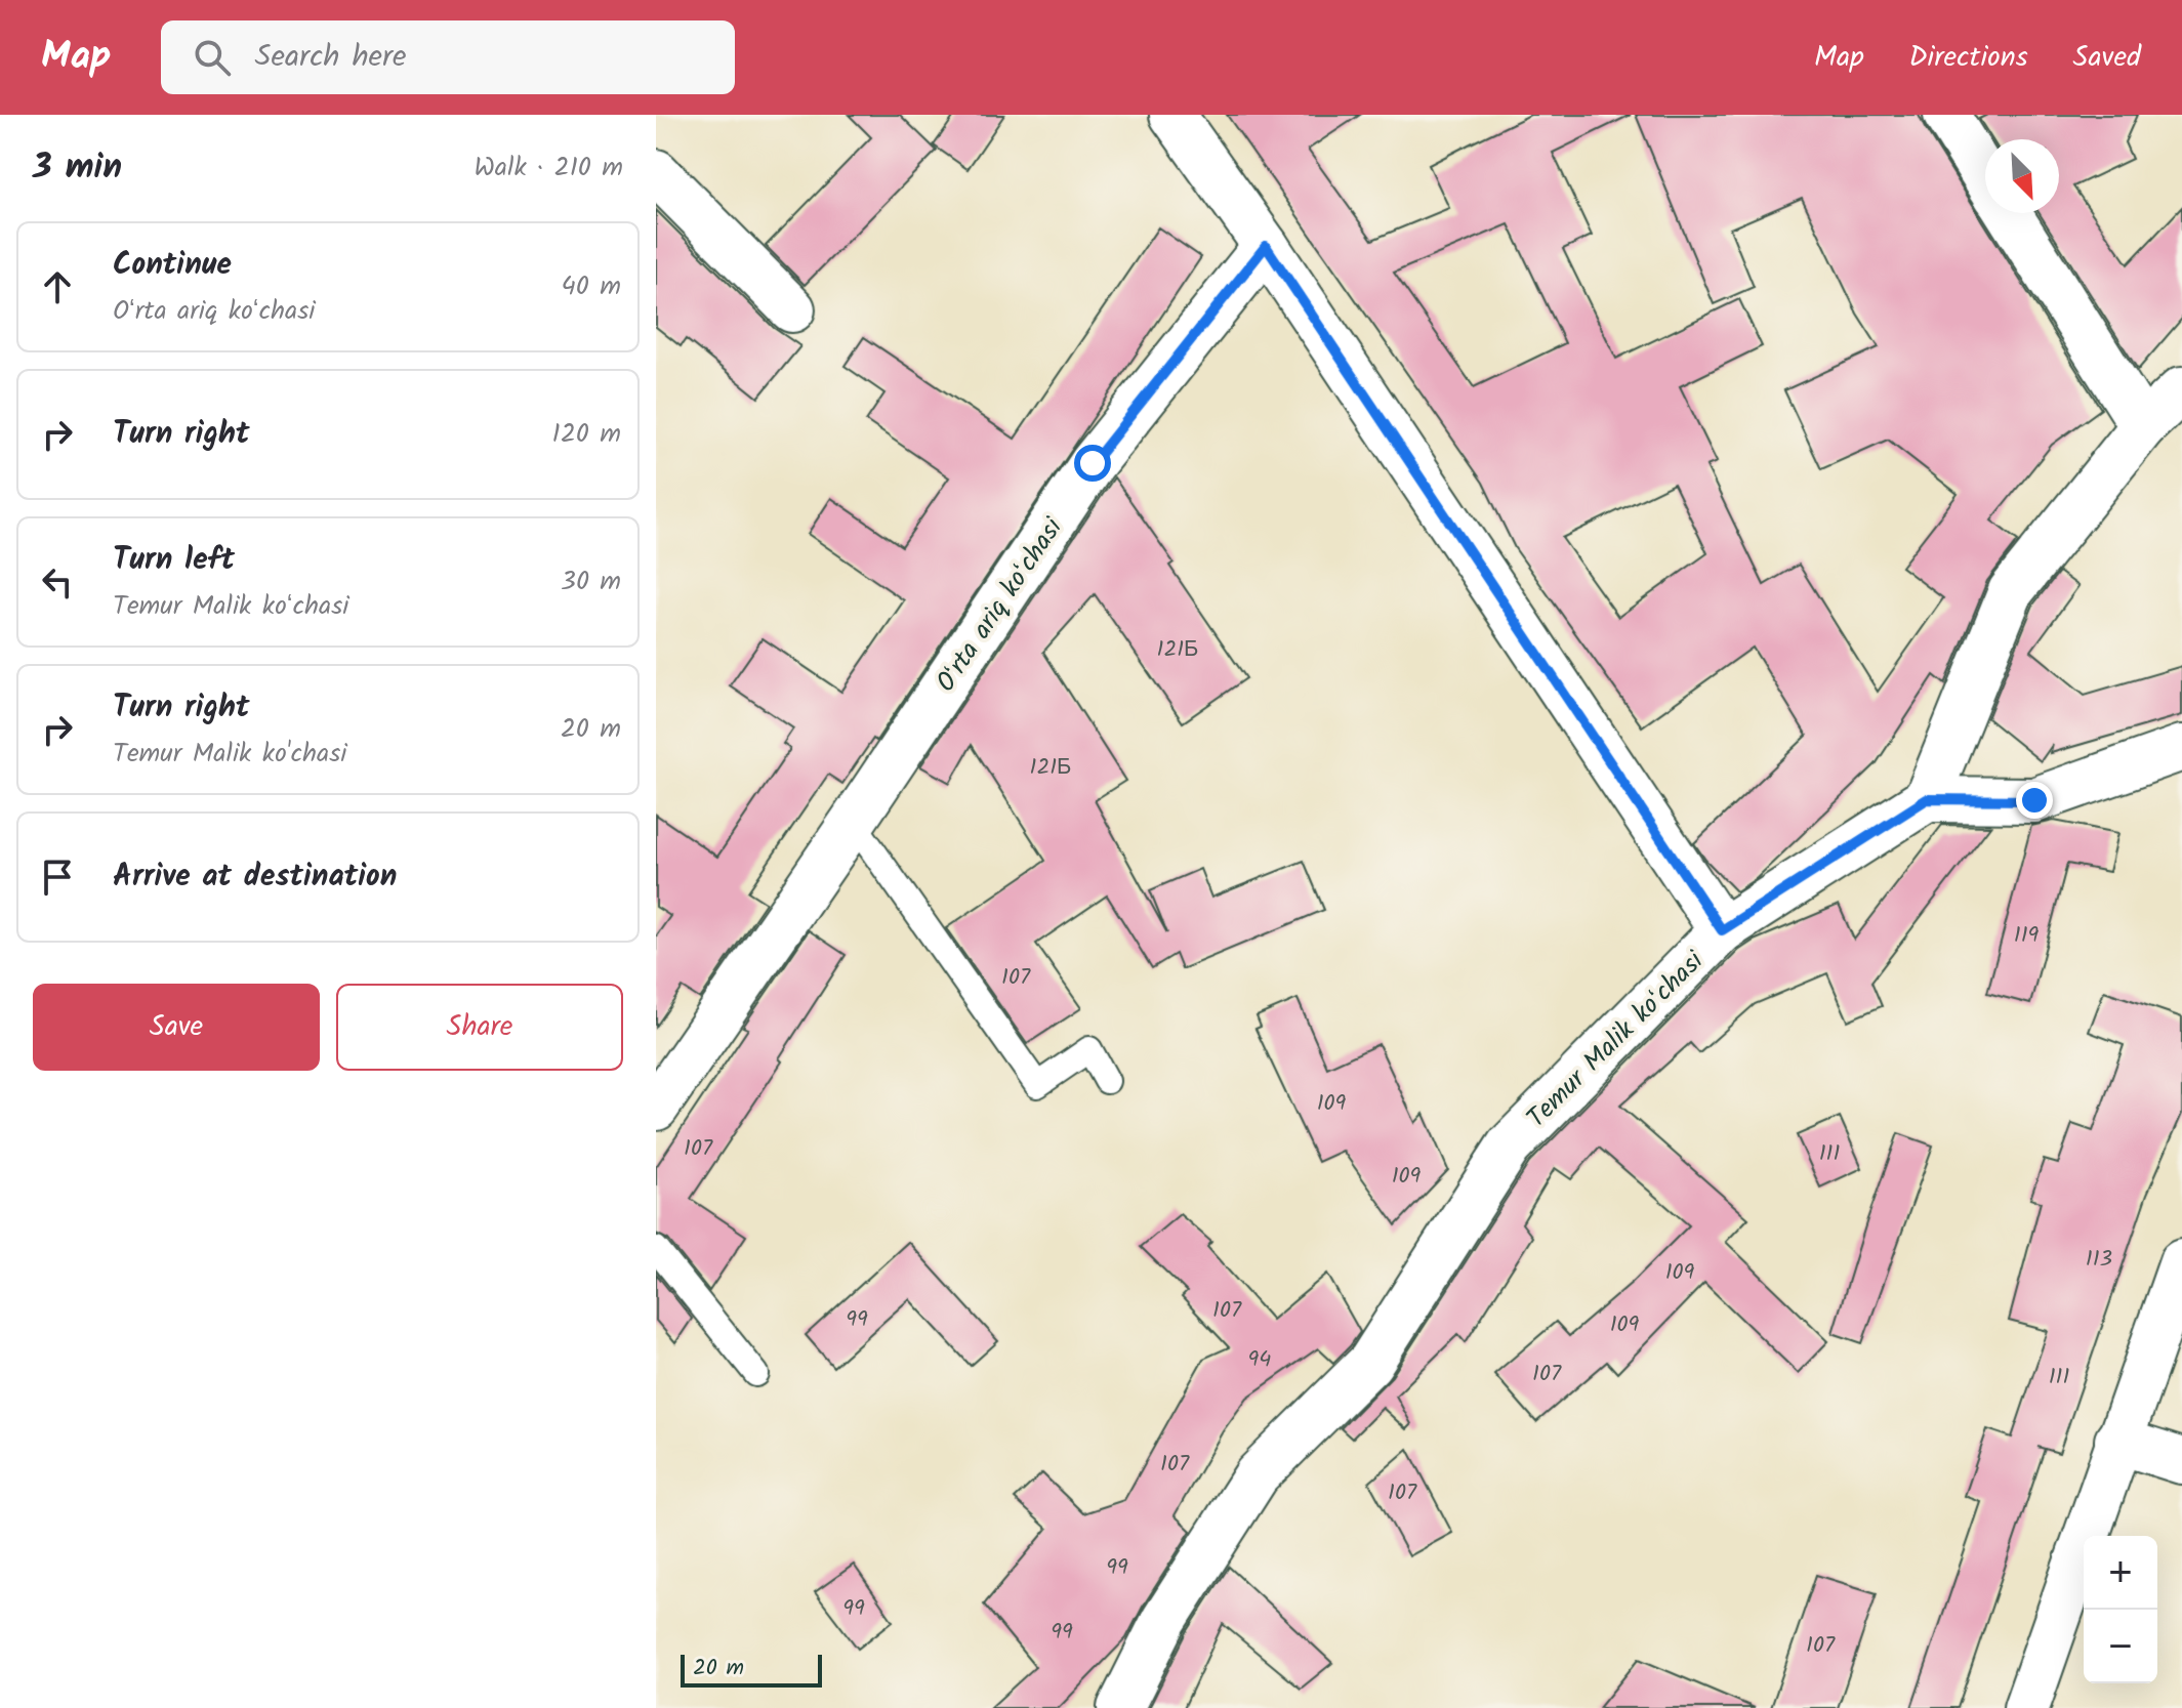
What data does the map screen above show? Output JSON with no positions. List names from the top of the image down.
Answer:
{
  "streets": {
    "street": ["Oʻrta ariq koʻchasi", "Temur Malik koʻchasi"]
  },
  "house_numbers": [
    "121Б",
    "121Б",
    "119",
    "107",
    "109",
    "107",
    "111",
    "109",
    "113",
    "109",
    "107",
    "99",
    "109",
    "94",
    "107",
    "111",
    "107",
    "107",
    "99",
    "99",
    "99",
    "107"
  ],
  "scale_bar": "20 m",
  "north": "bottom right",
  "page": {
    "header": "Map",
    "search": "Search here",
    "nav": ["Map", "Directions", "Saved"],
    "heading": ["3 min", "Walk · 210 m"],
    "list": [
      ["Continue", "Oʻrta ariq koʻchasi", "40 m"],
      ["Turn right", "120 m"],
      ["Turn left", "Temur Malik koʻchasi", "30 m"],
      ["Turn right", "Temur Malik ko'chasi", "20 m"],
      "Arrive at destination"
    ],
    "buttons": ["Save", "Share"],
    "map_buttons": ["+", "−"],
    "scale": "20 m"
  }
}
